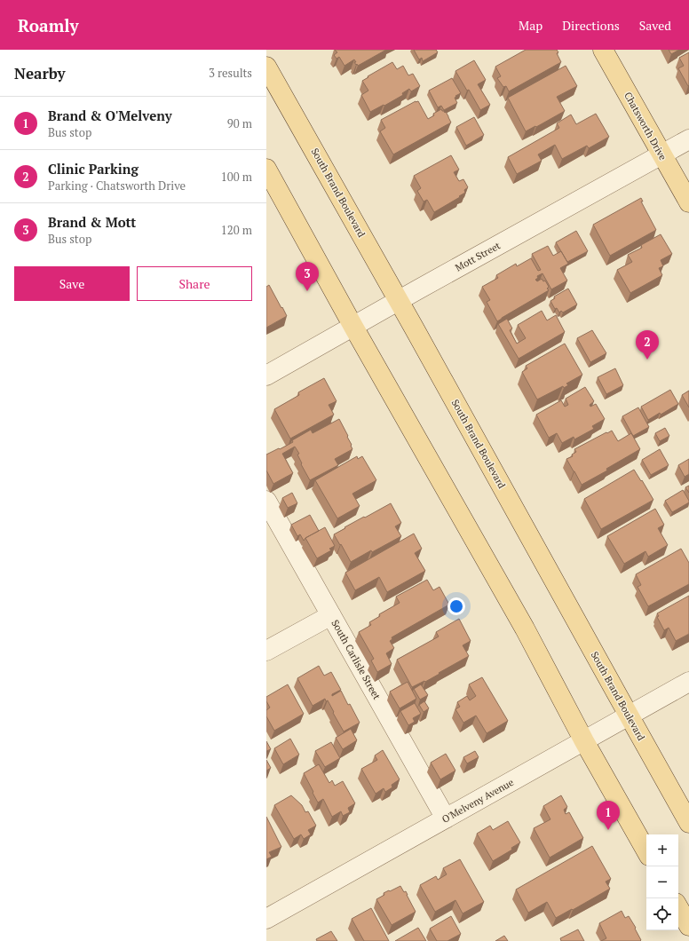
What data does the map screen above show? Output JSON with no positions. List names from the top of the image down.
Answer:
{
  "streets": {
    "main road": ["Chatsworth Drive", "South Brand Boulevard"],
    "street": ["Mott Street", "South Carlisle Street", "O'Melveny Avenue"]
  },
  "crossings": [
    ["Chatsworth Drive", "Mott Street"],
    ["South Brand Boulevard", "Mott Street"],
    ["South Brand Boulevard", "O'Melveny Avenue"],
    ["South Carlisle Street", "O'Melveny Avenue"]
  ],
  "page": {
    "header": "Roamly",
    "nav": ["Map", "Directions", "Saved"],
    "heading": ["Nearby", "3 results"],
    "list": [
      {
        "mark": "1",
        "name": "Brand & O'Melveny",
        "note": "Bus stop",
        "value": "90 m"
      },
      {
        "mark": "2",
        "name": "Clinic Parking",
        "note": "Parking · Chatsworth Drive",
        "value": "100 m"
      },
      {
        "mark": "3",
        "name": "Brand & Mott",
        "note": "Bus stop",
        "value": "120 m"
      }
    ],
    "buttons": ["Save", "Share"],
    "pins": ["3", "2", "1"],
    "map_buttons": ["+", "−"]
  }
}
